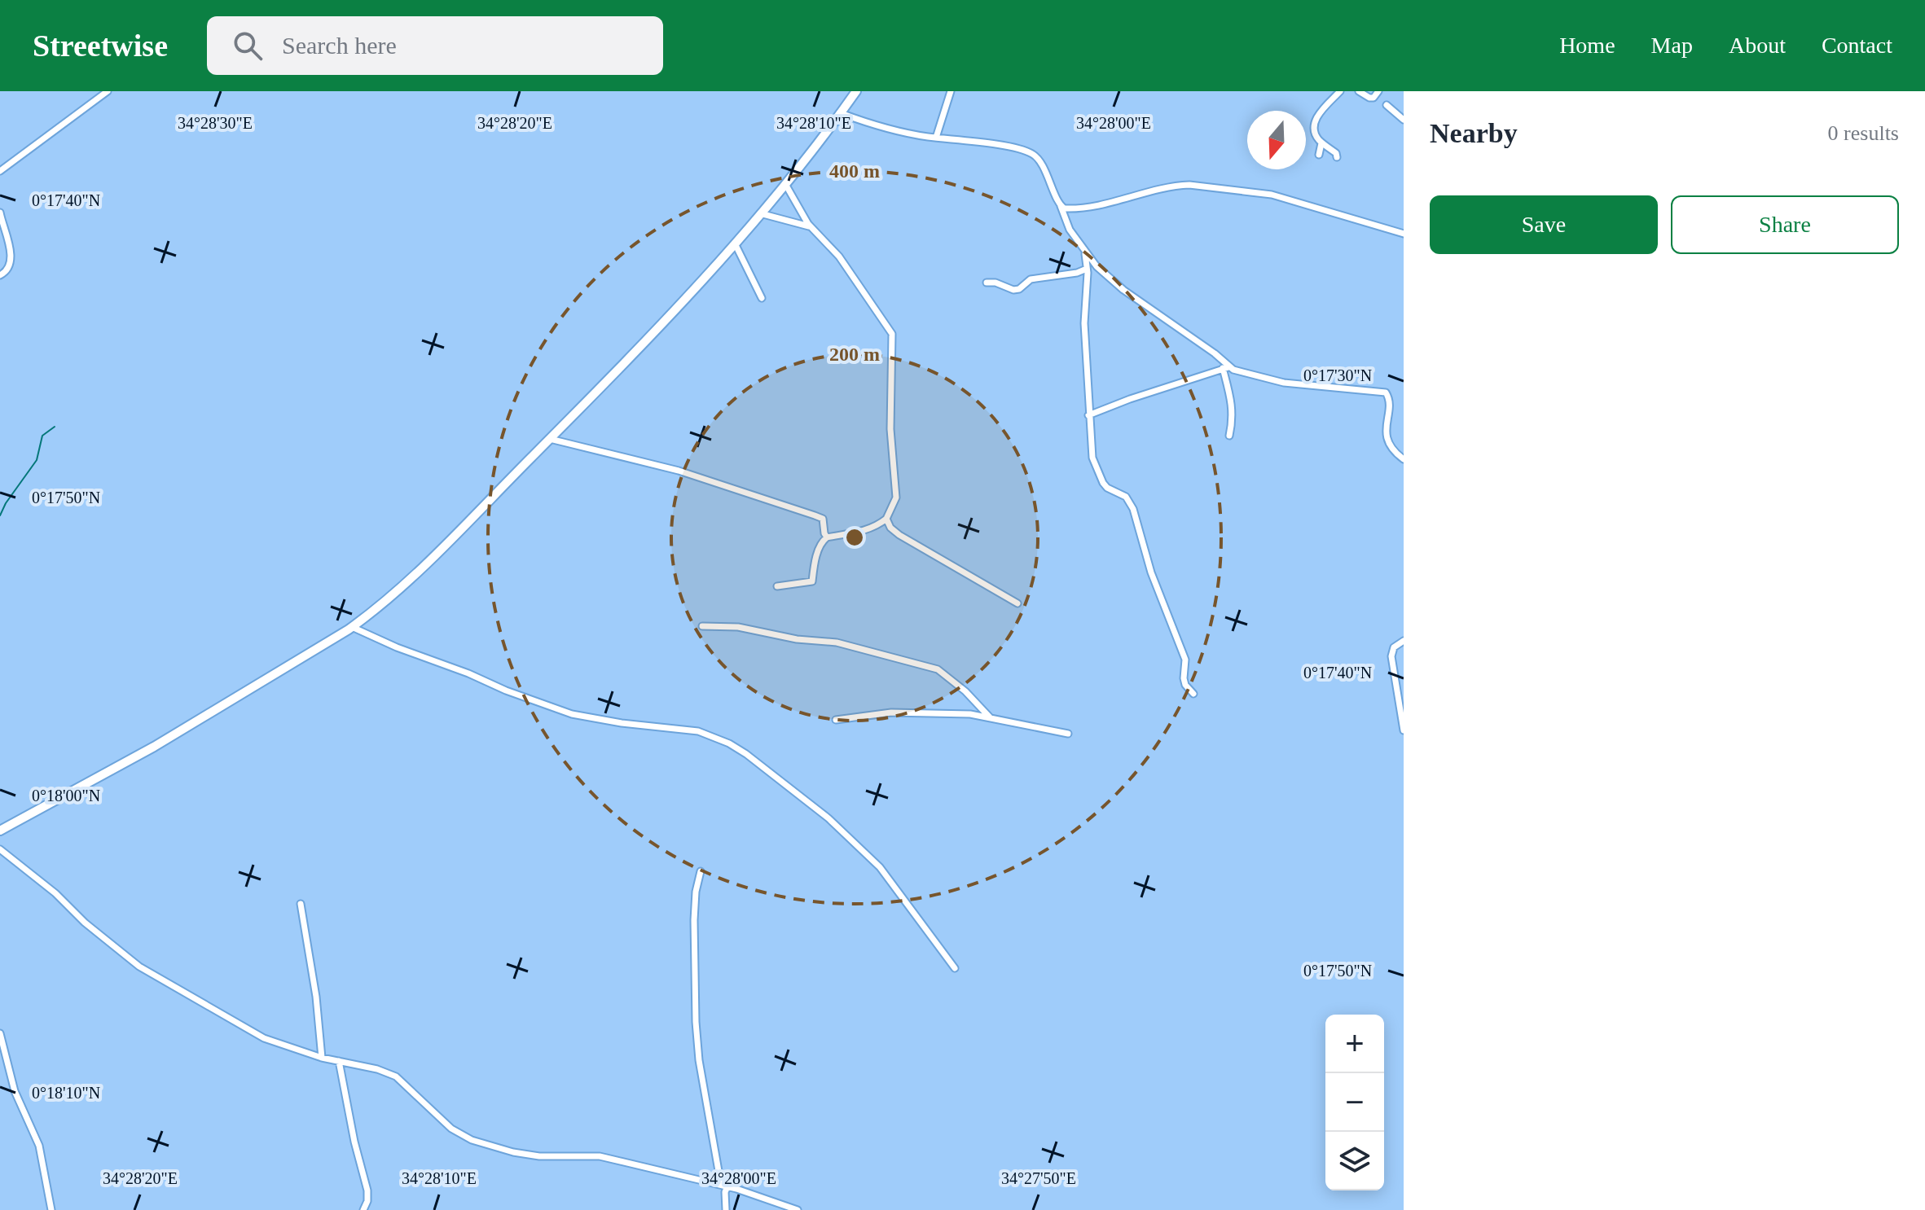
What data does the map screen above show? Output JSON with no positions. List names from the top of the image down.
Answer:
{
  "north": "bottom",
  "page": {
    "header": "Streetwise",
    "search": "Search here",
    "nav": [
      "Home",
      "Map",
      "About",
      "Contact"
    ],
    "heading": ["Nearby", "0 results"],
    "buttons": ["Save", "Share"],
    "map_buttons": ["+", "−"]
  },
  "coordinates": [
    "34°28'30\"E",
    "34°28'20\"E",
    "34°28'10\"E",
    "34°28'00\"E",
    "0°17'40\"N",
    "0°17'30\"N",
    "0°17'50\"N",
    "0°18'00\"N",
    "0°18'10\"N",
    "34°27'50\"E"
  ],
  "rings": ["400 m", "200 m"]
}
